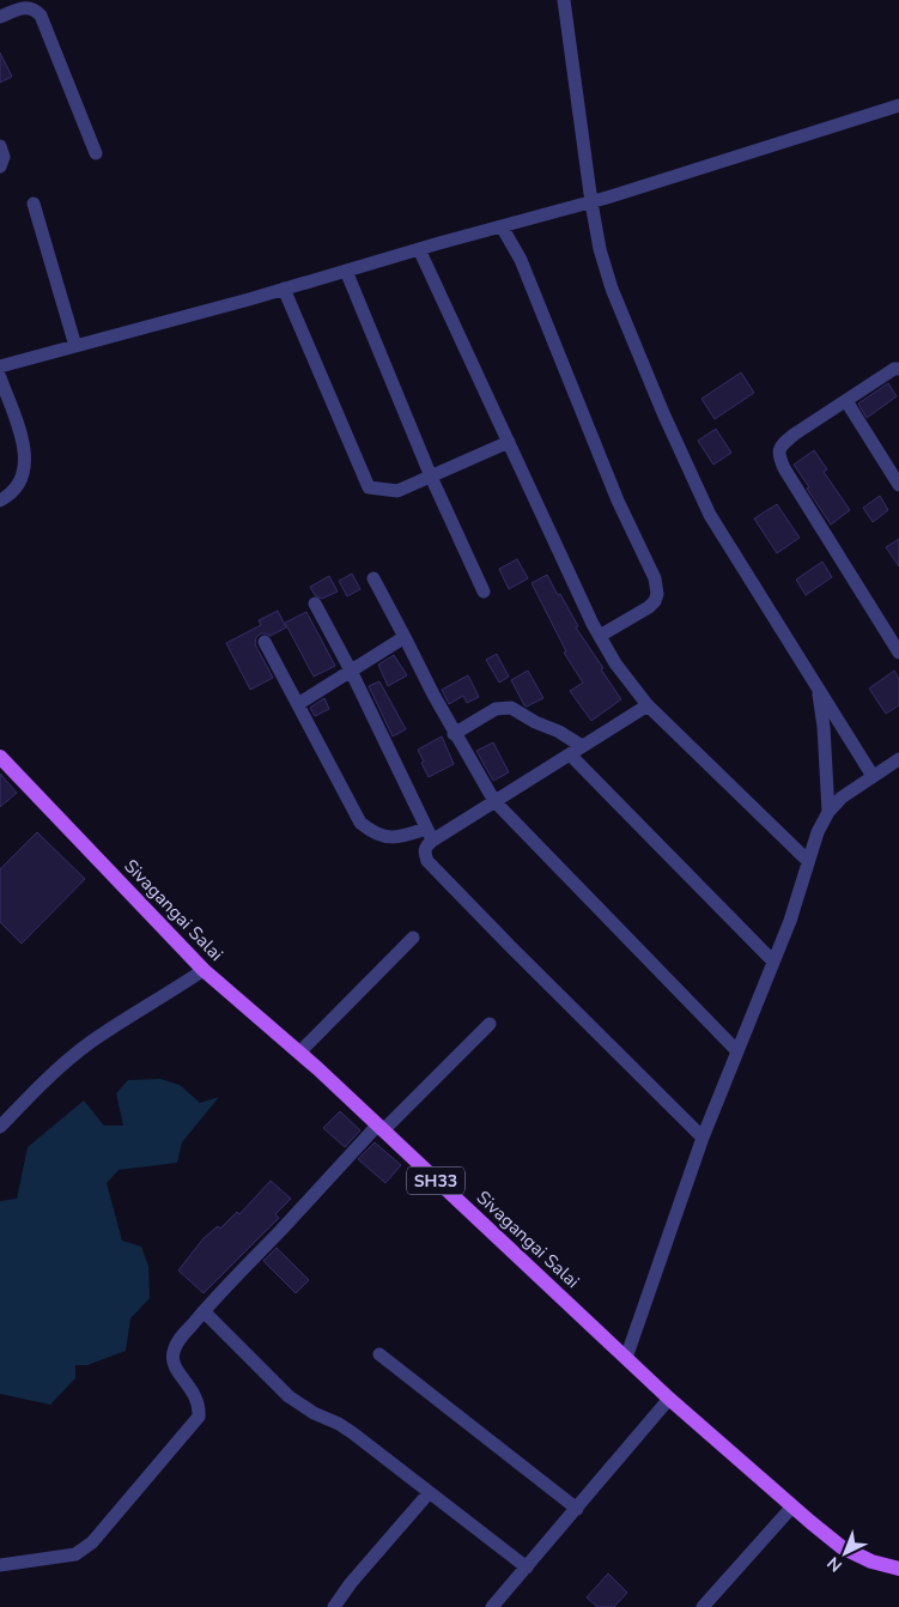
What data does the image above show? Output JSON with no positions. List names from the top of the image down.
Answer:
{
  "streets": {
    "main road": ["Sivagangai Salai", "SH33"]
  },
  "north": "bottom left"
}
